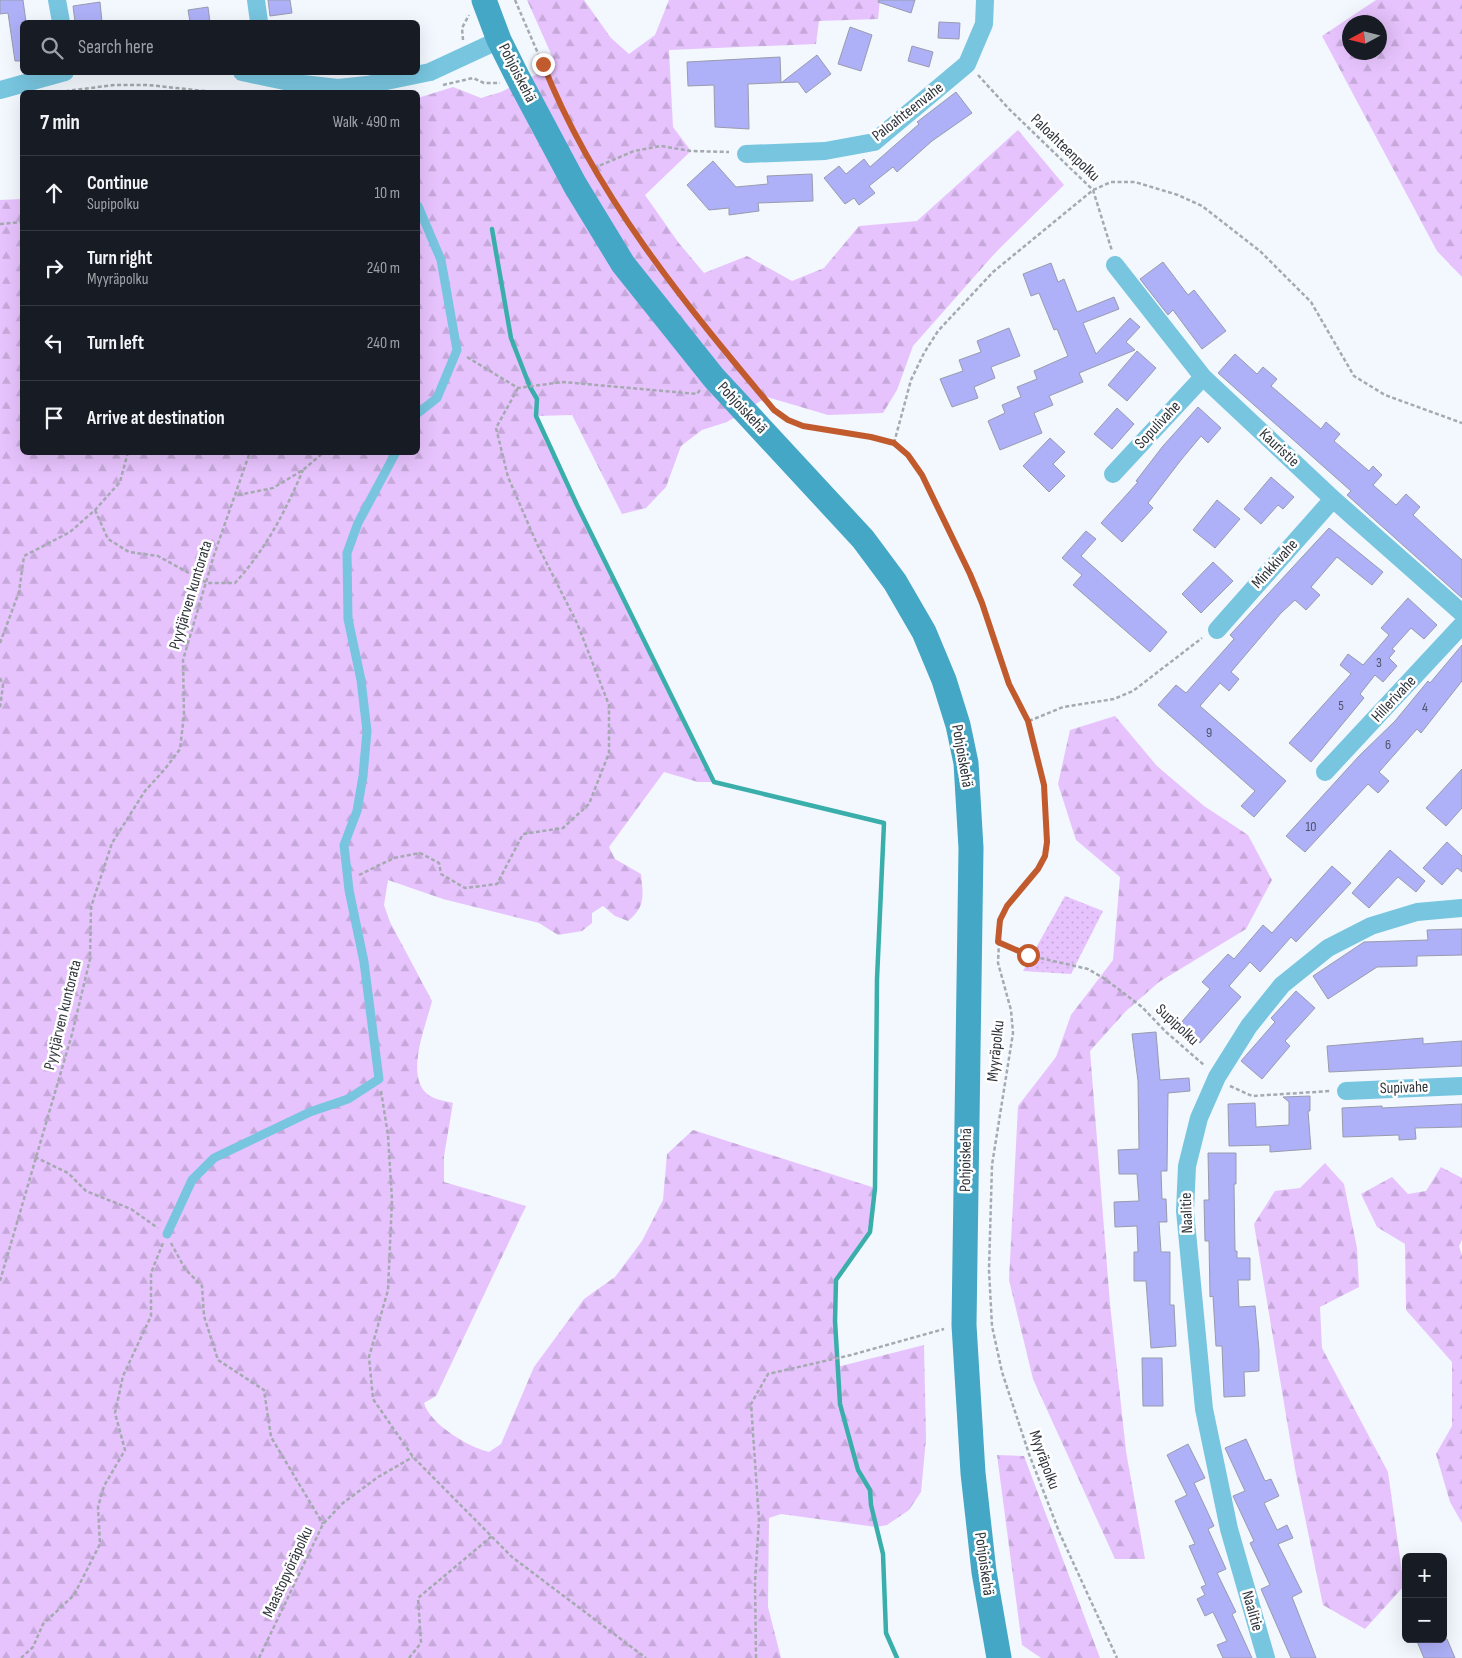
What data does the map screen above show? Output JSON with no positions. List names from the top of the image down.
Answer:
{
  "streets": {
    "main road": ["Pohjoiskehä"],
    "street": [
      "Paloahteenvahe",
      "Sopulivahe",
      "Kauristie",
      "Minkkivahe",
      "Hillerivahe",
      "Supivahe",
      "Naalitie"
    ],
    "path": [
      "Paloahteenpolku",
      "Pyytjärven kuntorata",
      "Supipolku",
      "Myyräpolku",
      "Maastopyöräpolku"
    ]
  },
  "crossings": [
    ["Paloahteenvahe", "Paloahteenpolku"],
    ["Paloahteenpolku", "Kauristie"],
    ["Sopulivahe", "Kauristie"],
    ["Kauristie", "Minkkivahe"],
    ["Supipolku", "Myyräpolku"],
    ["Supipolku", "Supivahe"],
    ["Supipolku", "Naalitie"]
  ],
  "house_numbers": [
    "3",
    "5",
    "4",
    "9",
    "6",
    "10"
  ],
  "north": "left",
  "page": {
    "search": "Search here",
    "heading": ["7 min", "Walk · 490 m"],
    "list": [
      ["Continue", "Supipolku", "10 m"],
      ["Turn right", "Myyräpolku", "240 m"],
      ["Turn left", "240 m"],
      "Arrive at destination"
    ],
    "map_buttons": ["+", "−"]
  }
}
